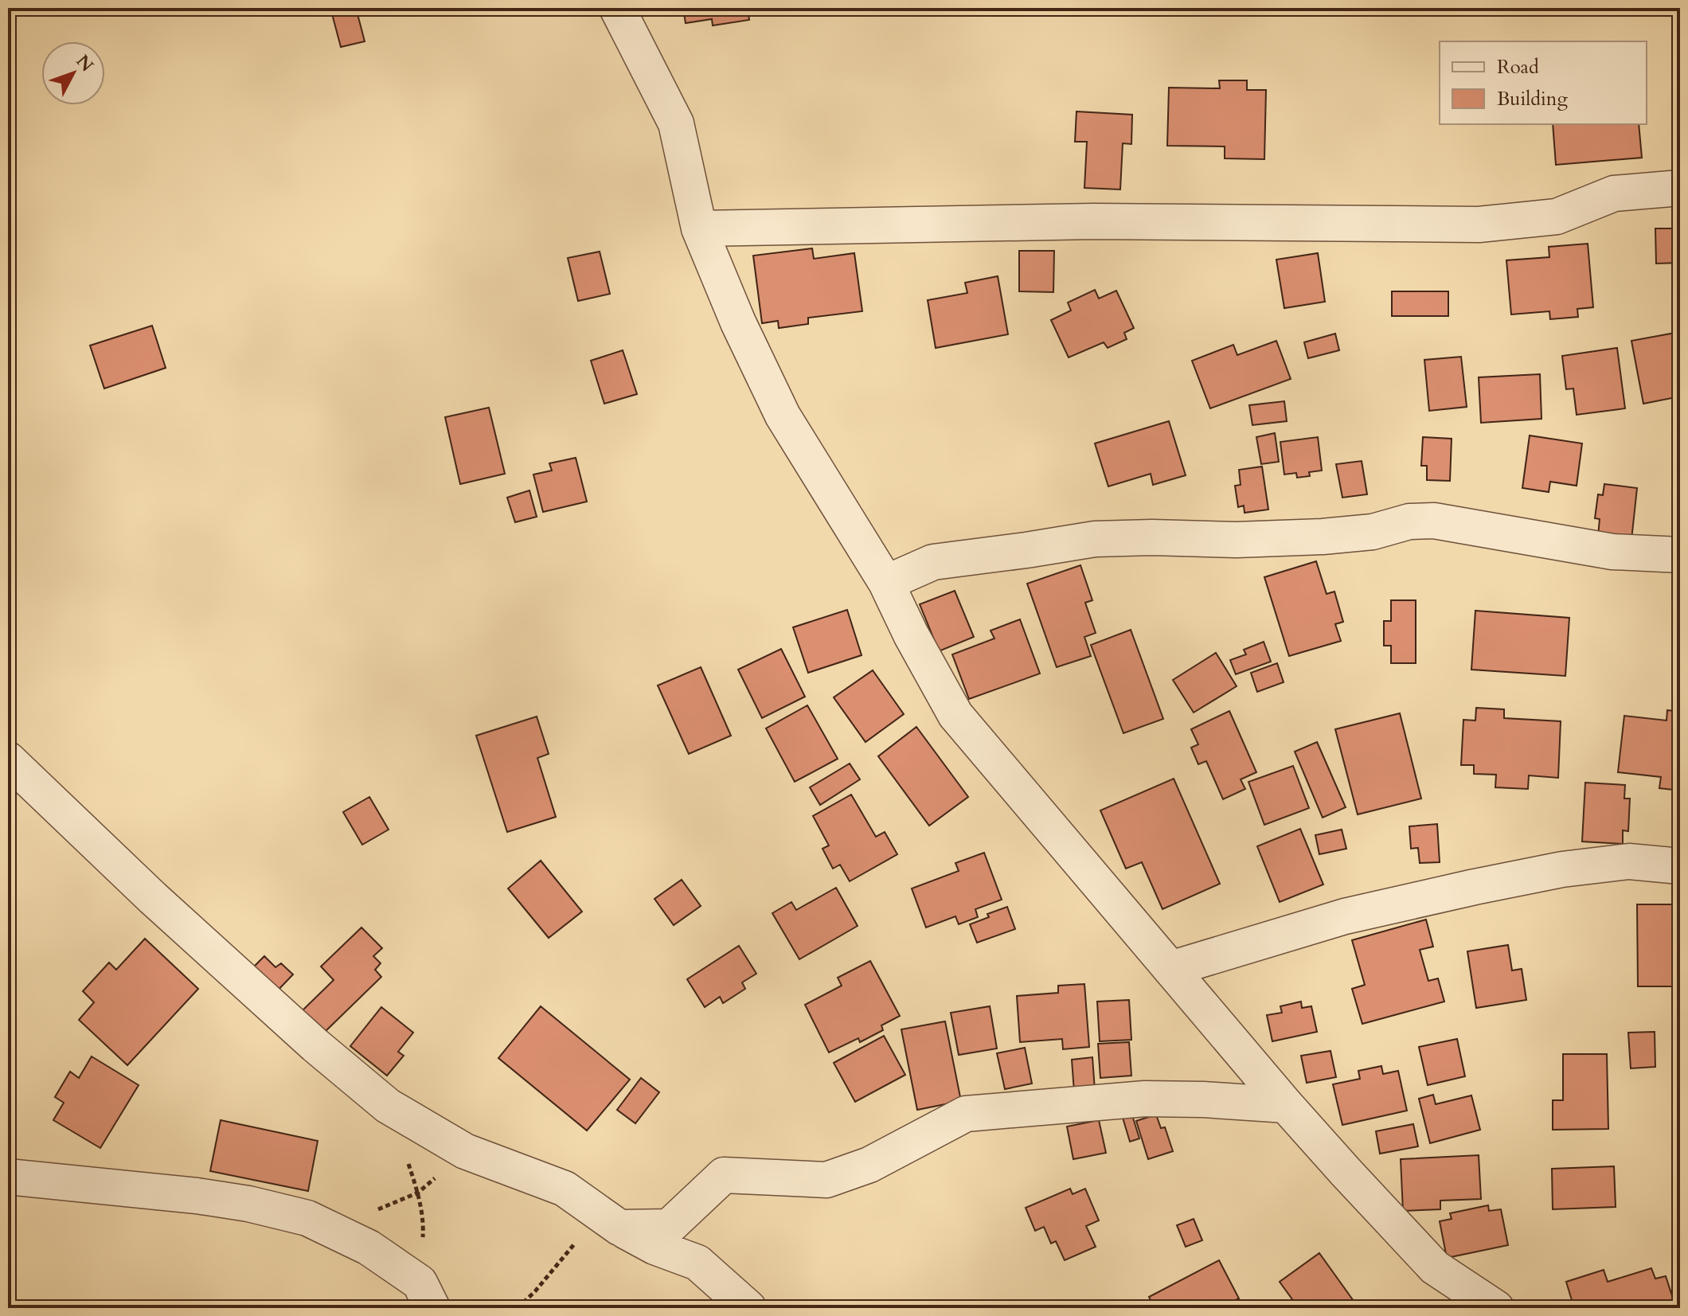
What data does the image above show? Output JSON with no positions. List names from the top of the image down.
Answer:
{
  "legend": ["Road", "Building"],
  "north": "top right"
}
